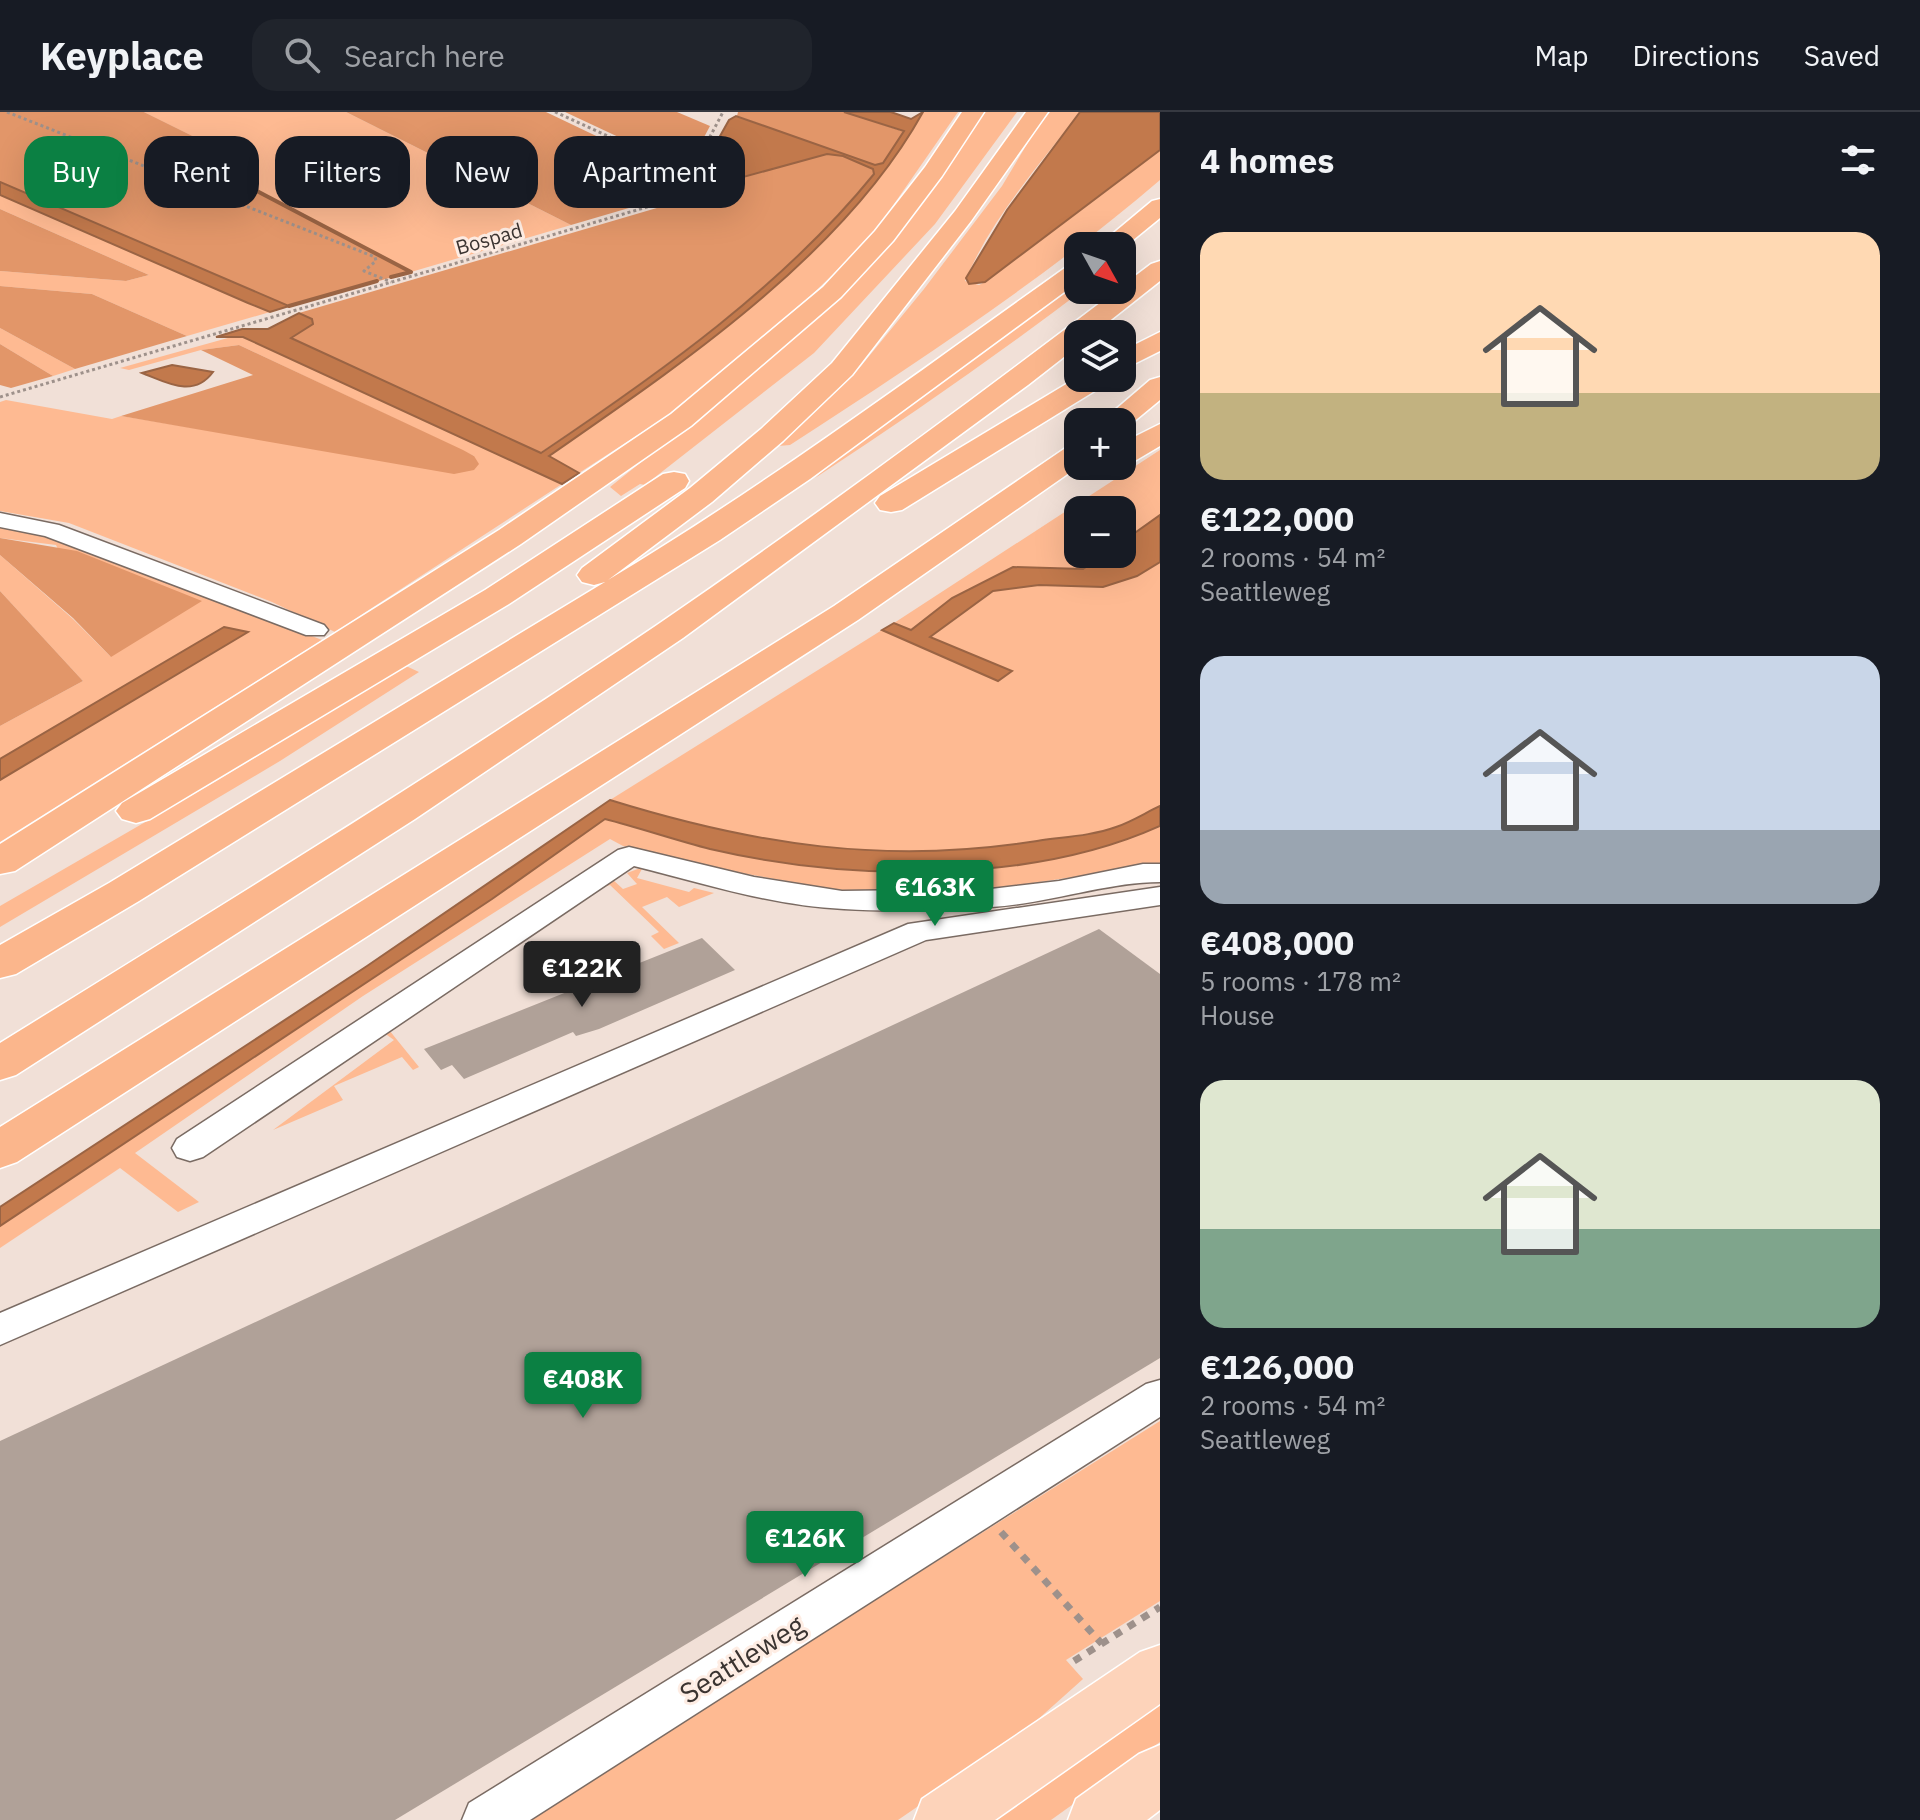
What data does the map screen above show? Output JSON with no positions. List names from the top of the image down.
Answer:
{
  "streets": {
    "street": ["Seattleweg"],
    "path": ["Bospad"]
  },
  "north": "bottom right",
  "page": {
    "header": "Keyplace",
    "search": "Search here",
    "nav": ["Map", "Directions", "Saved"],
    "heading": "4 homes",
    "chip": [
      "Buy",
      "Rent",
      "Filters",
      "New",
      "Apartment"
    ],
    "list": [
      {
        "name": "€122,000",
        "note": "2 rooms · 54 m² · Seattleweg"
      },
      {
        "name": "€408,000",
        "note": "5 rooms · 178 m² · House"
      },
      {
        "name": "€126,000",
        "note": "2 rooms · 54 m² · Seattleweg"
      }
    ],
    "map_buttons": ["+", "−"],
    "price": [
      "€163K",
      "€122K",
      "€408K",
      "€126K"
    ]
  }
}
